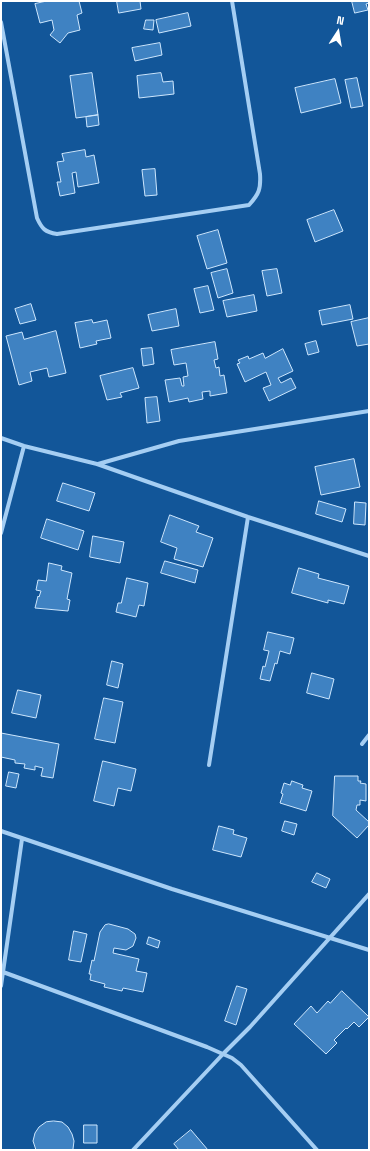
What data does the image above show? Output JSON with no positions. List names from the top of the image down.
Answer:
{
  "north": "top"
}
